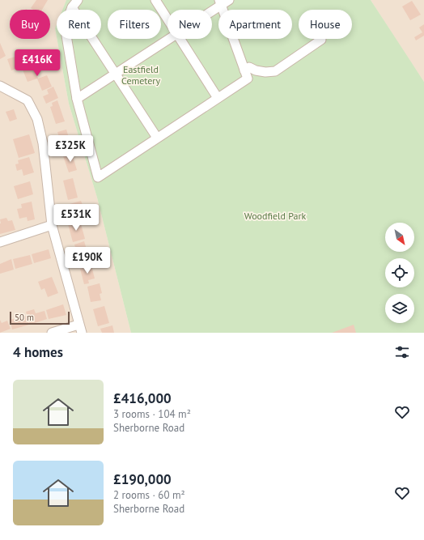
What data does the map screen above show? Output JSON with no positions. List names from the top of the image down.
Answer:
{
  "parks": ["Eastfield Cemetery", "Woodfield Park"],
  "scale_bar": "50 m",
  "north": "bottom right",
  "page": {
    "chip": [
      "Buy",
      "Rent",
      "Filters",
      "New",
      "Apartment",
      "House"
    ],
    "price": [
      "£416K",
      "£325K",
      "£531K",
      "£190K"
    ],
    "scale": "50 m",
    "heading": "4 homes",
    "list": [
      {
        "name": "£416,000",
        "note": "3 rooms · 104 m² · Sherborne Road"
      },
      {
        "name": "£190,000",
        "note": "2 rooms · 60 m² · Sherborne Road"
      }
    ]
  }
}
